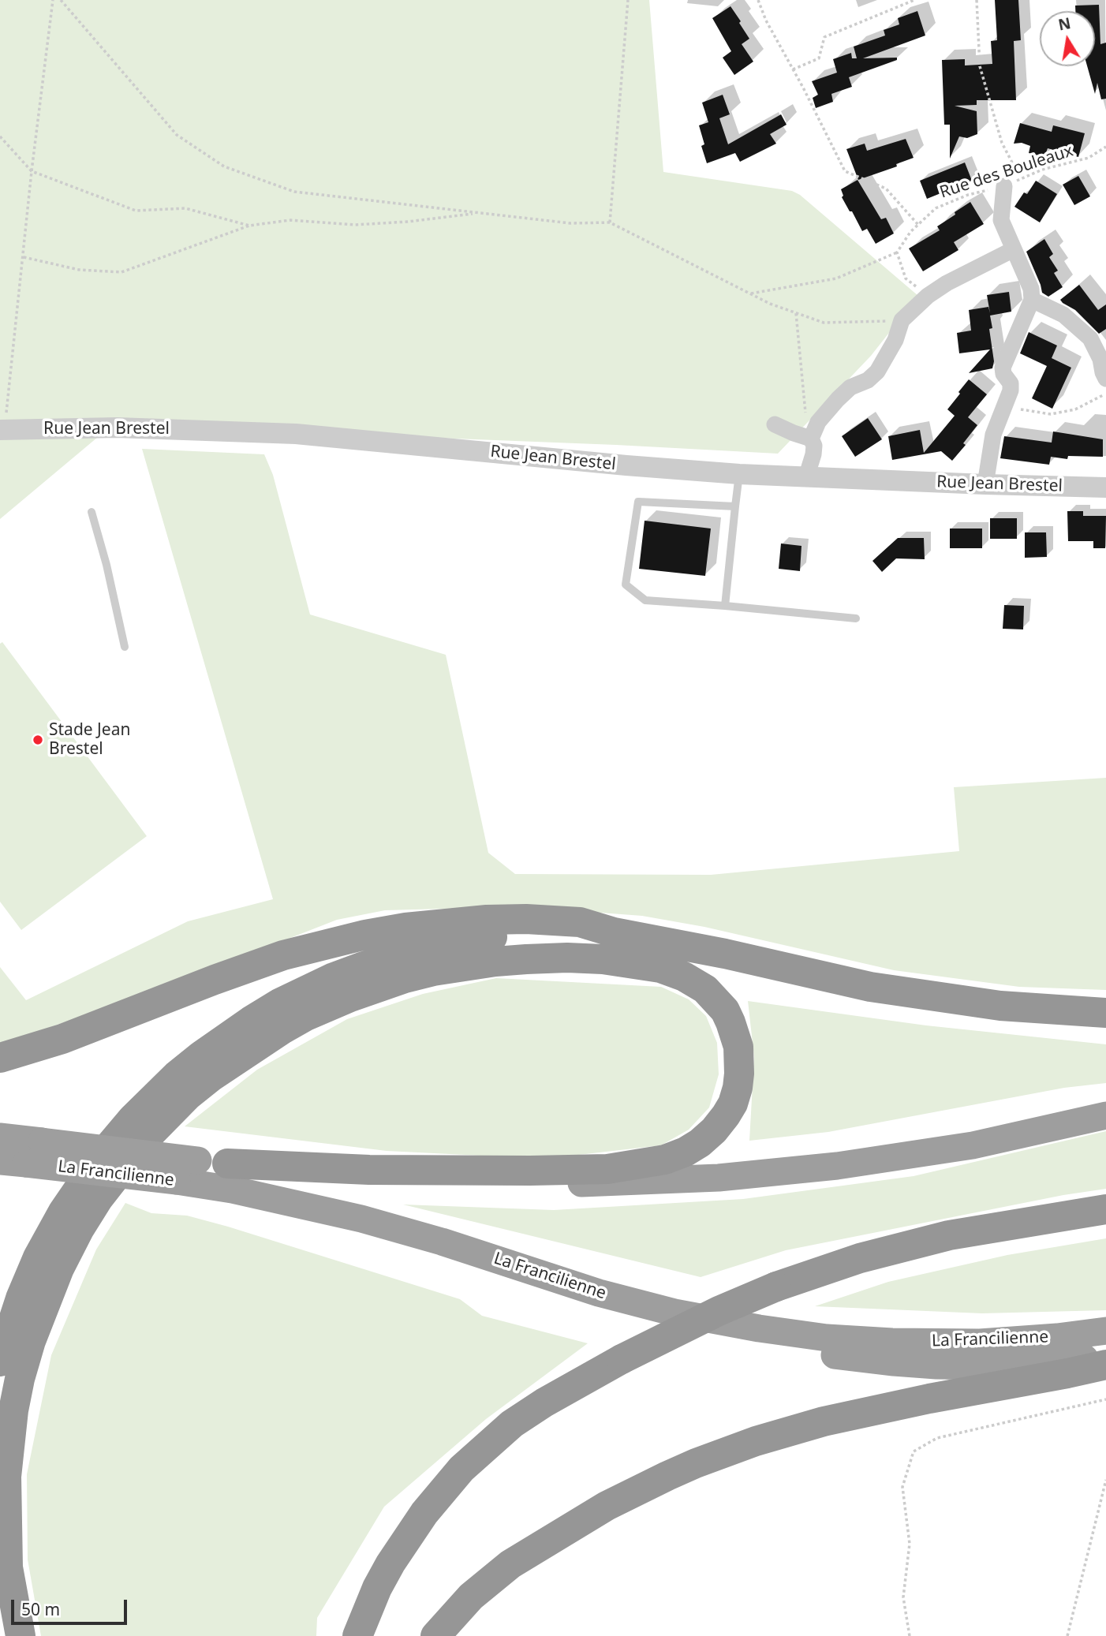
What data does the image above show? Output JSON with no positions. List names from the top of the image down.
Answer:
{
  "streets": {
    "highway": ["La Francilienne"],
    "street": ["Rue Jean Brestel"],
    "path": ["Rue des Bouleaux"]
  },
  "places": ["Stade Jean Brestel"],
  "scale_bar": "50 m",
  "north": "top"
}
